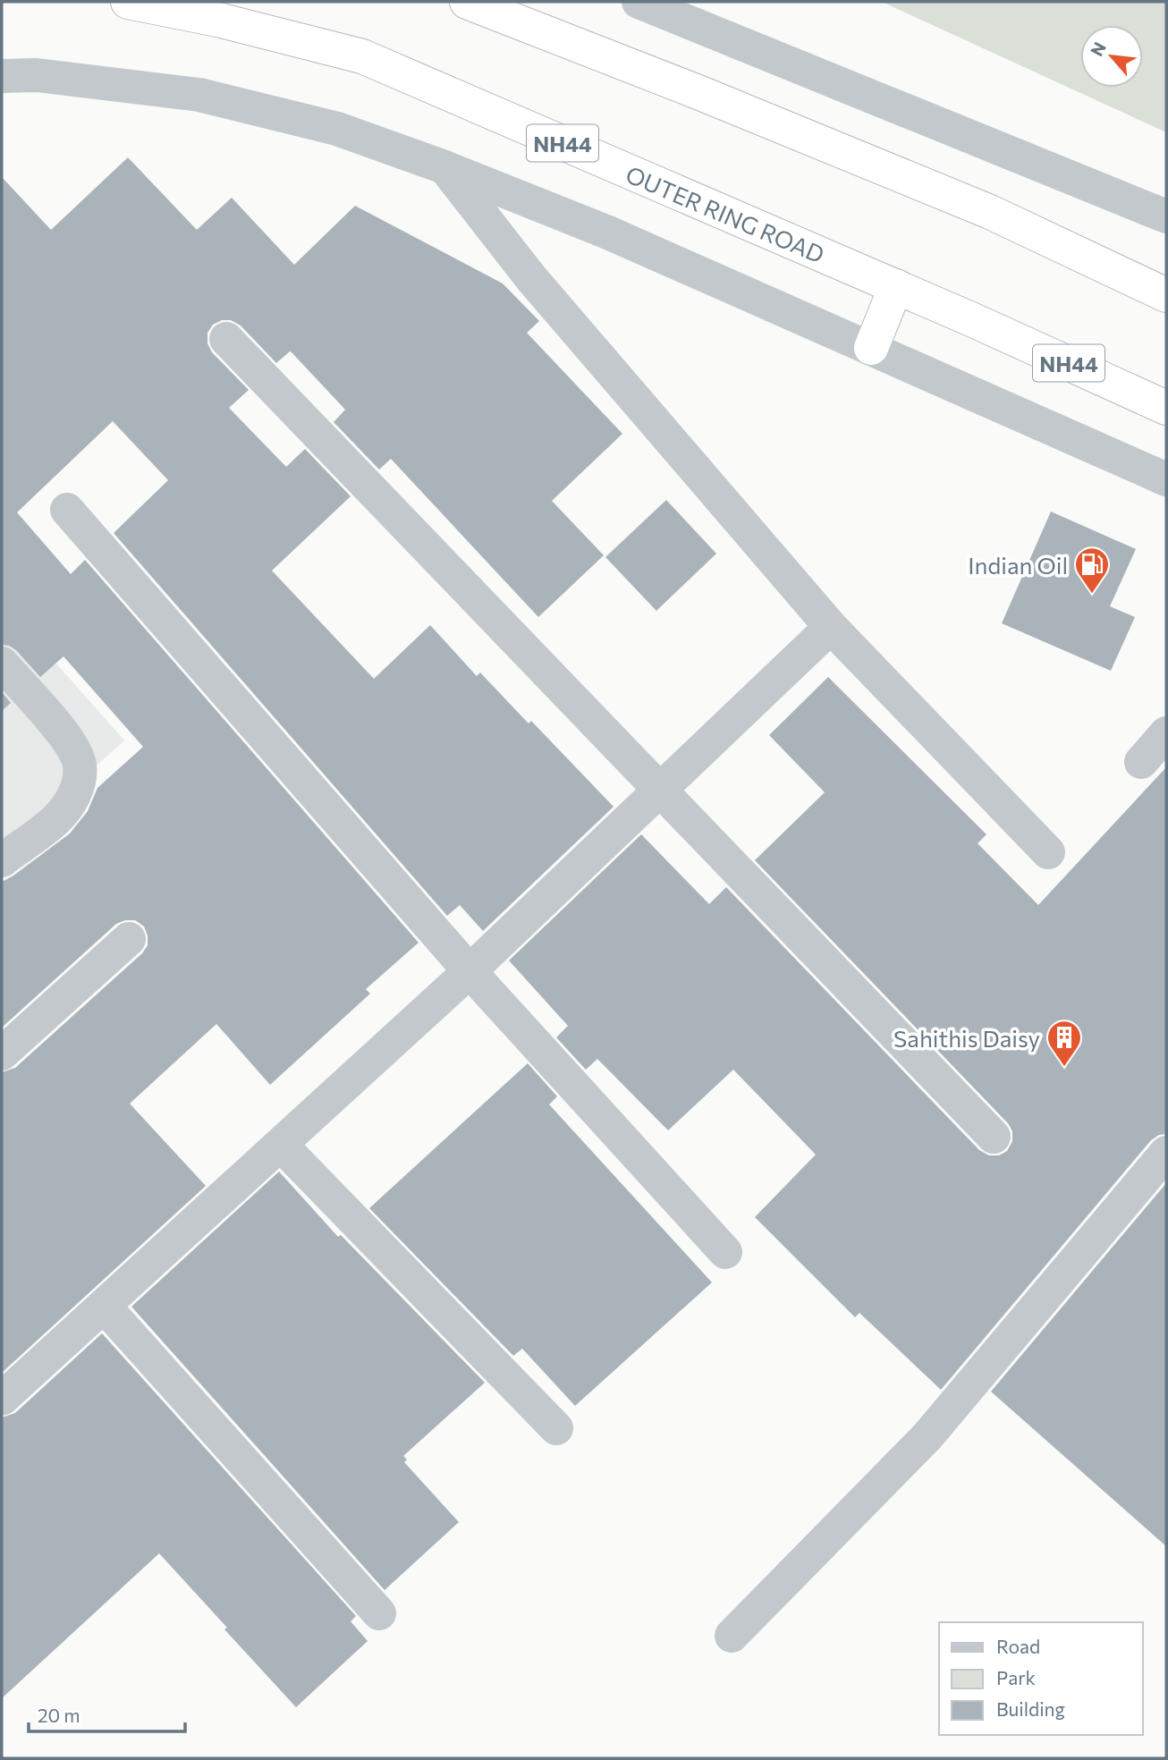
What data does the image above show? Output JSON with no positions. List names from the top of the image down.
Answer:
{
  "streets": {
    "highway": ["NH44", "OUTER RING ROAD"]
  },
  "crossings": [
    ["NH44", "OUTER RING ROAD"]
  ],
  "places": {
    "fuel station": ["Indian Oil"],
    "building": ["Sahithis Daisy"]
  },
  "legend": ["Road", "Park", "Building"],
  "scale_bar": "20 m",
  "north": "top left"
}
